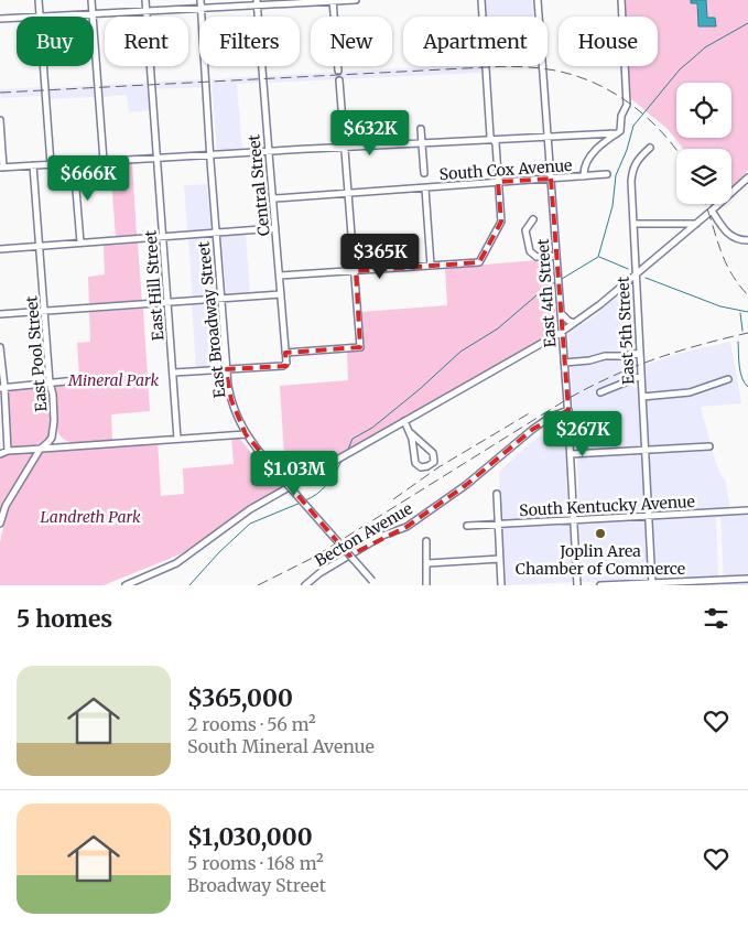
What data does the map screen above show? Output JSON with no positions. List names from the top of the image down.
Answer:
{
  "streets": {
    "street": [
      "South Cox Avenue",
      "Central Street",
      "East Hill Street",
      "East 4th Street",
      "East Broadway Street",
      "East 5th Street",
      "East Pool Street",
      "South Kentucky Avenue",
      "Becton Avenue"
    ]
  },
  "crossings": [
    ["South Cox Avenue", "Central Street"],
    ["South Cox Avenue", "East 4th Street"],
    ["Central Street", "East Broadway Street"],
    ["East 4th Street", "South Kentucky Avenue"],
    ["East 4th Street", "Becton Avenue"],
    ["East 5th Street", "South Kentucky Avenue"]
  ],
  "parks": ["Mineral Park", "Landreth Park"],
  "places": ["Joplin Area Chamber of Commerce"],
  "page": {
    "chip": [
      "Buy",
      "Rent",
      "Filters",
      "New",
      "Apartment",
      "House"
    ],
    "price": [
      "$632K",
      "$666K",
      "$365K",
      "$267K",
      "$1.03M"
    ],
    "heading": "5 homes",
    "list": [
      {
        "name": "$365,000",
        "note": "2 rooms · 56 m² · South Mineral Avenue"
      },
      {
        "name": "$1,030,000",
        "note": "5 rooms · 168 m² · Broadway Street"
      }
    ]
  }
}
